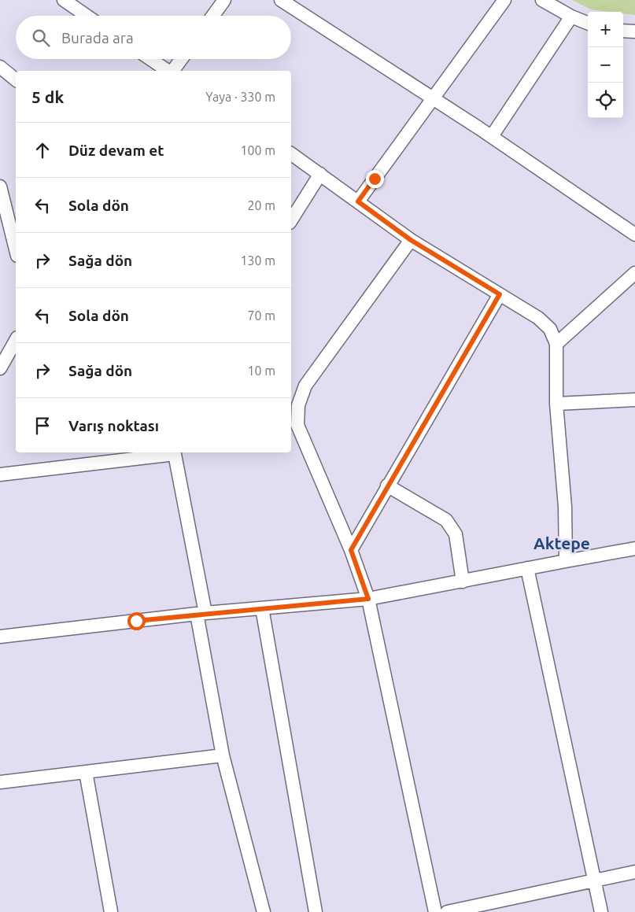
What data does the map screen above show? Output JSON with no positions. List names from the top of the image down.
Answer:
{
  "districts": ["Aktepe"],
  "page": {
    "map_buttons": ["+", "−"],
    "search": "Burada ara",
    "heading": ["5 dk", "Yaya · 330 m"],
    "list": [
      ["Düz devam et", "100 m"],
      ["Sola dön", "20 m"],
      ["Sağa dön", "130 m"],
      ["Sola dön", "70 m"],
      ["Sağa dön", "10 m"],
      "Varış noktası"
    ]
  }
}
